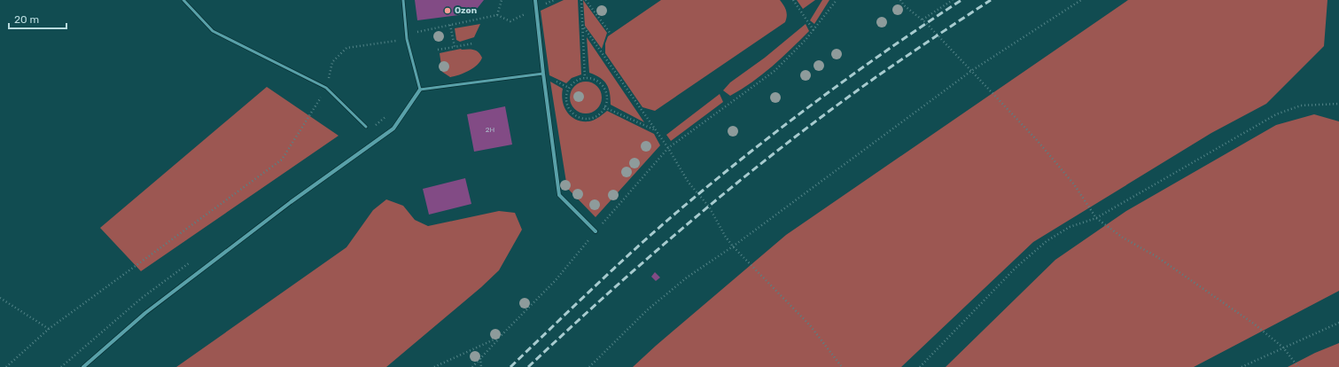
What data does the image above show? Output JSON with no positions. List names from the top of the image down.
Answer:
{
  "places": ["Ozon"],
  "house_numbers": ["2Н"],
  "scale_bar": "20 m"
}
